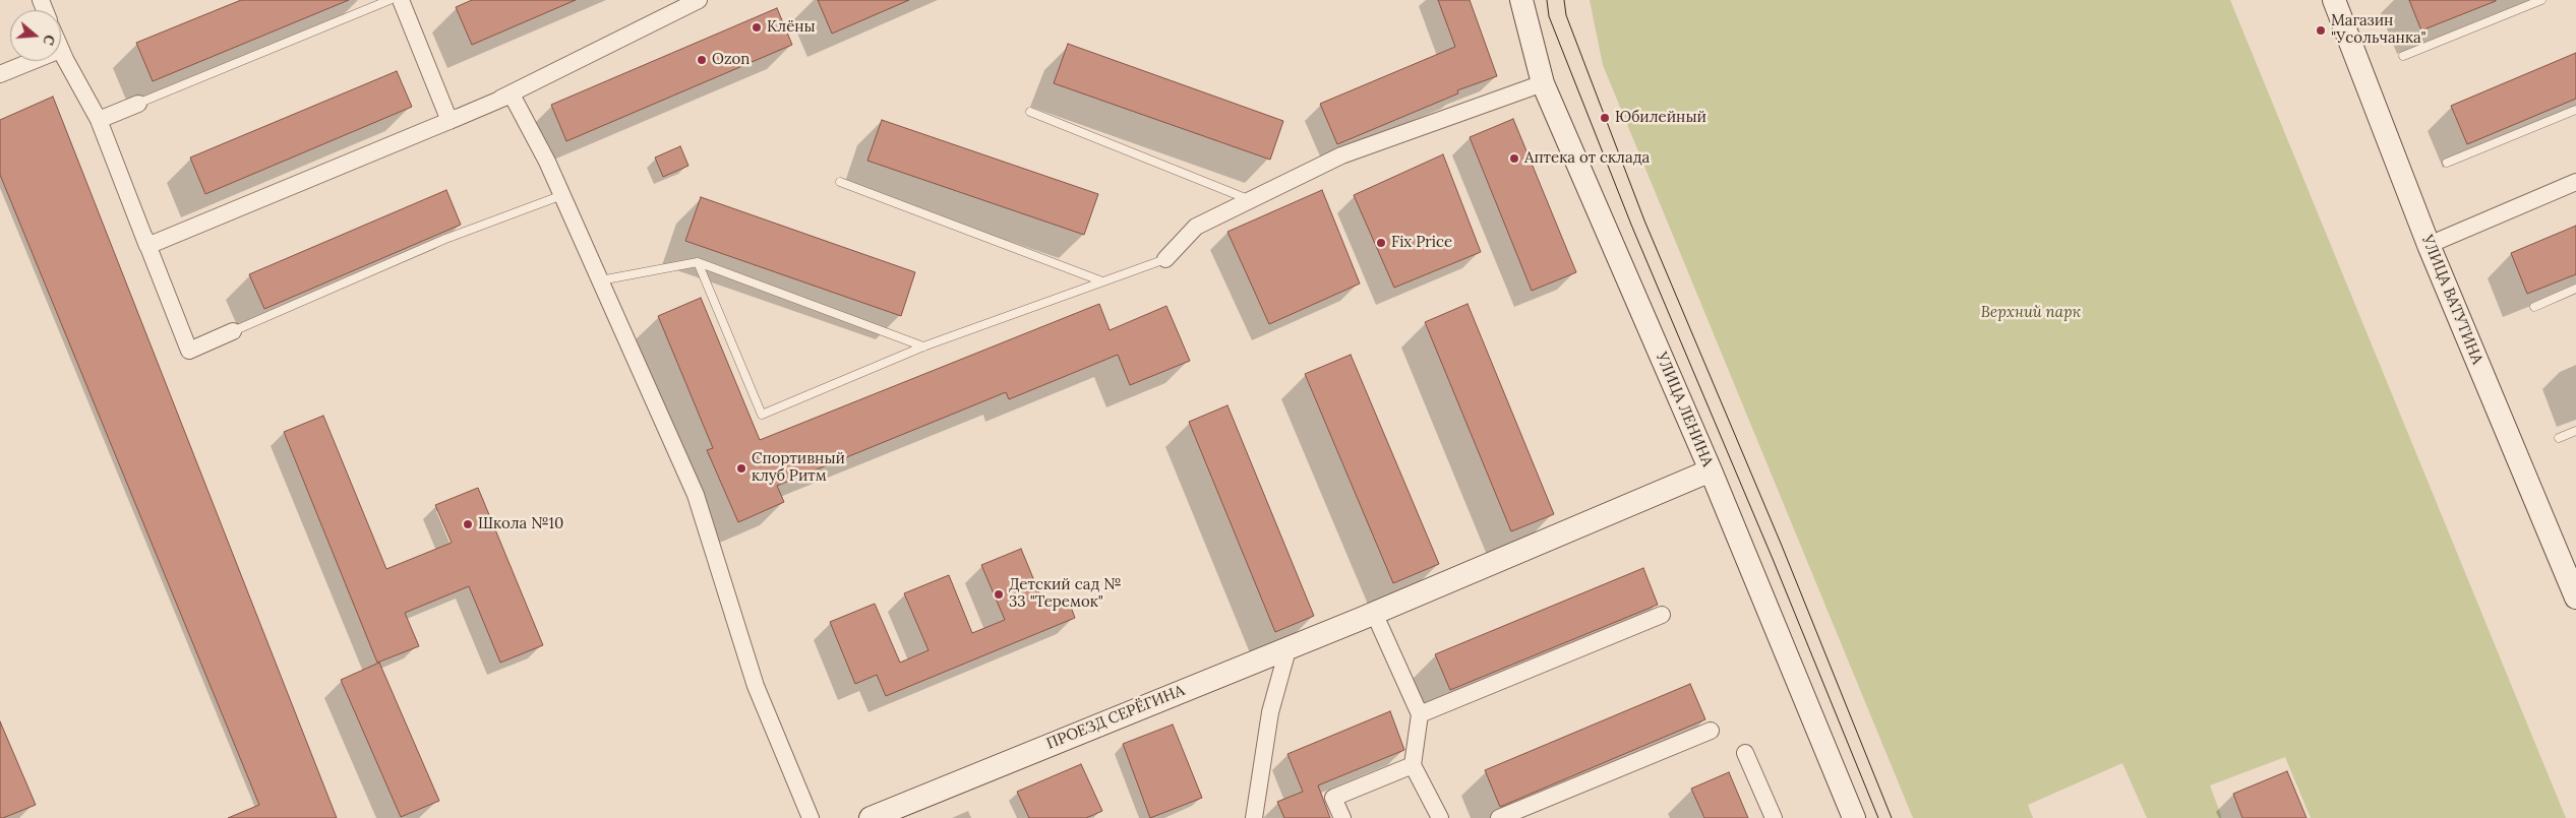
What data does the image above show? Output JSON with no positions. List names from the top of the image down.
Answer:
{
  "streets": {
    "street": ["УЛИЦА ВАТУТИНА", "УЛИЦА ЛЕНИНА", "ПРОЕЗД СЕРЁГИНА"]
  },
  "crossings": [
    ["УЛИЦА ЛЕНИНА", "ПРОЕЗД СЕРЁГИНА"]
  ],
  "parks": ["Верхний парк"],
  "places": [
    "Клёны",
    "Магазин \"Усольчанка\"",
    "Ozon",
    "Юбилейный",
    "Аптека от склада",
    "Fix Price",
    "Спортивный клуб Ритм",
    "Школа №10",
    "Детский сад № 33 \"Теремок\""
  ],
  "north": "right"
}
